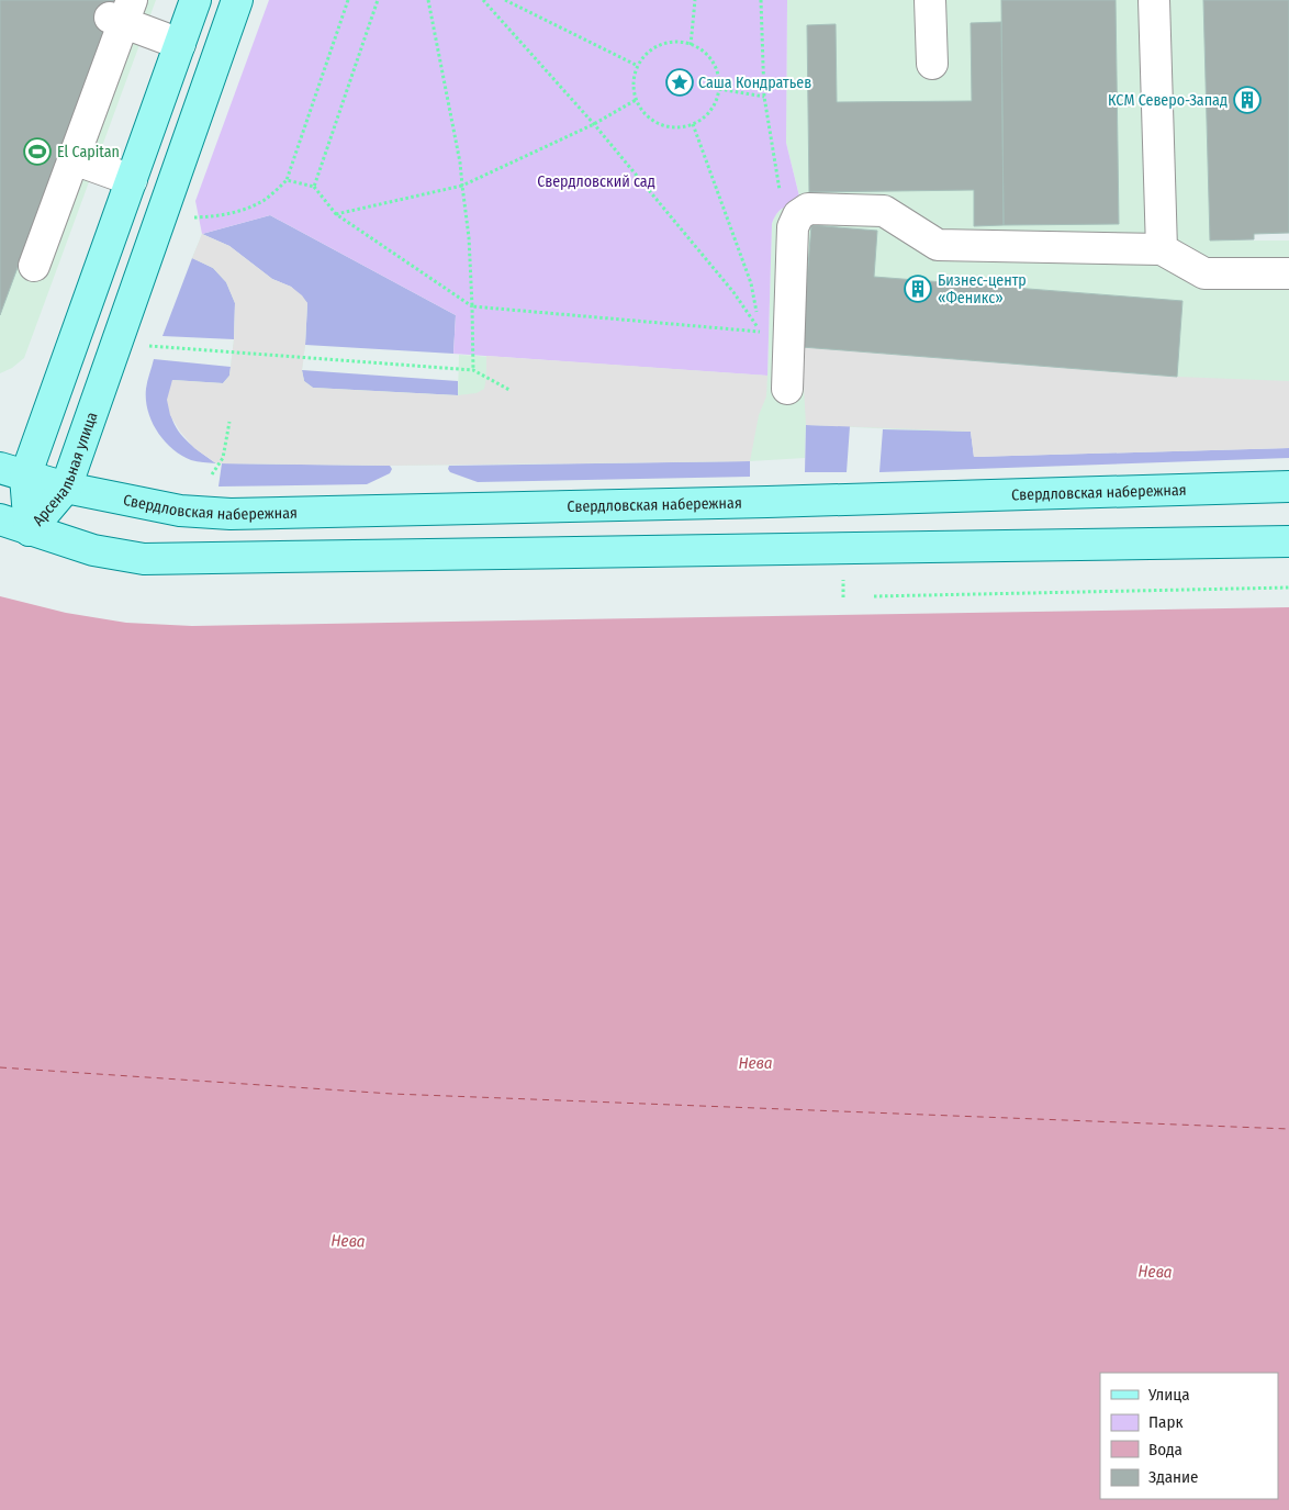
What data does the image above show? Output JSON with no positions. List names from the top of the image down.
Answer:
{
  "streets": {
    "main road": ["Арсенальная улица", "Свердловская набережная"]
  },
  "crossings": [
    ["Арсенальная улица", "Свердловская набережная"]
  ],
  "water": ["Нева"],
  "parks": ["Свердловский сад"],
  "places": {
    "place": ["Саша Кондратьев"],
    "building": ["КСМ Северо-Запад", "Бизнес-центр «Феникс»"],
    "sports": ["El Capitan"]
  },
  "legend": [
    "Улица",
    "Парк",
    "Вода",
    "Здание"
  ]
}
